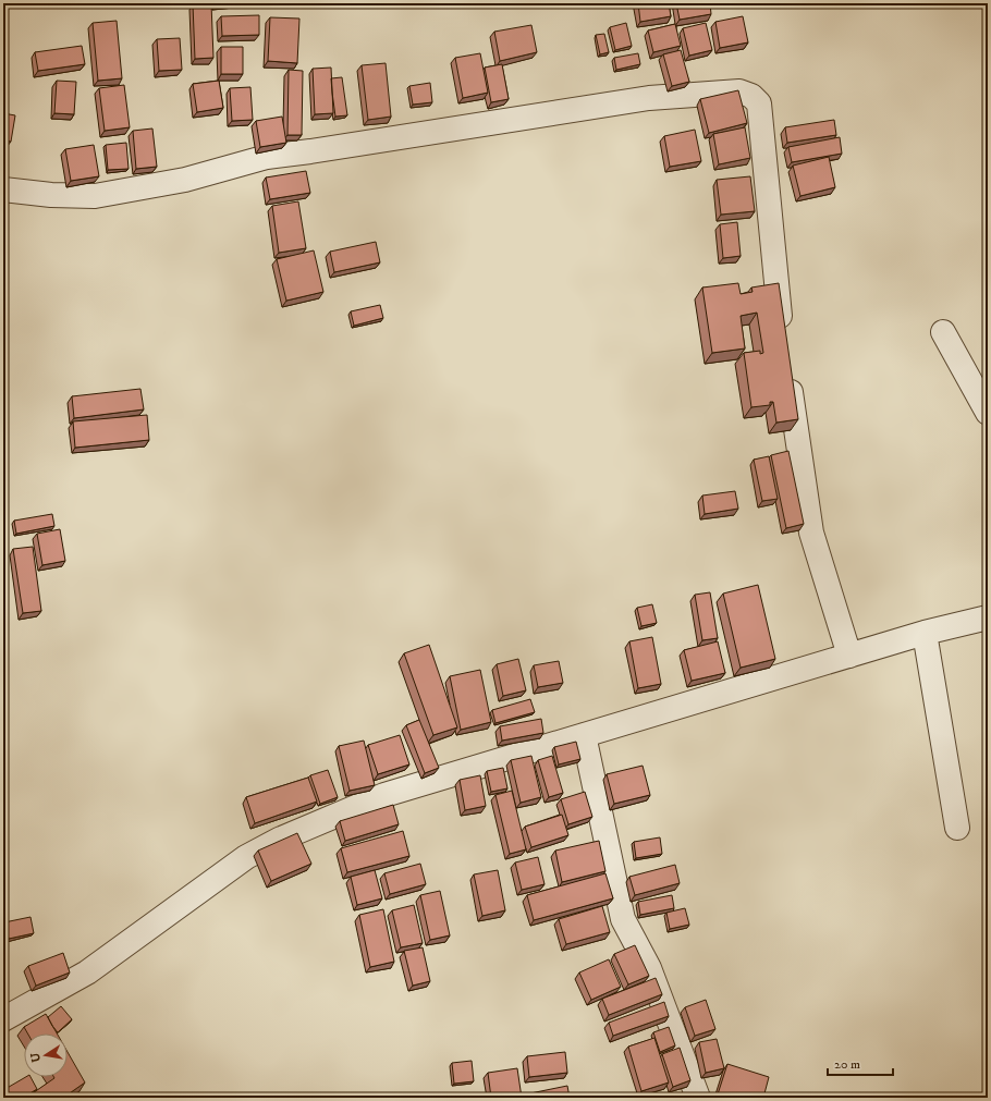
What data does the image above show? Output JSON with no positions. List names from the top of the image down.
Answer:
{
  "scale_bar": "20 m",
  "north": "left"
}
